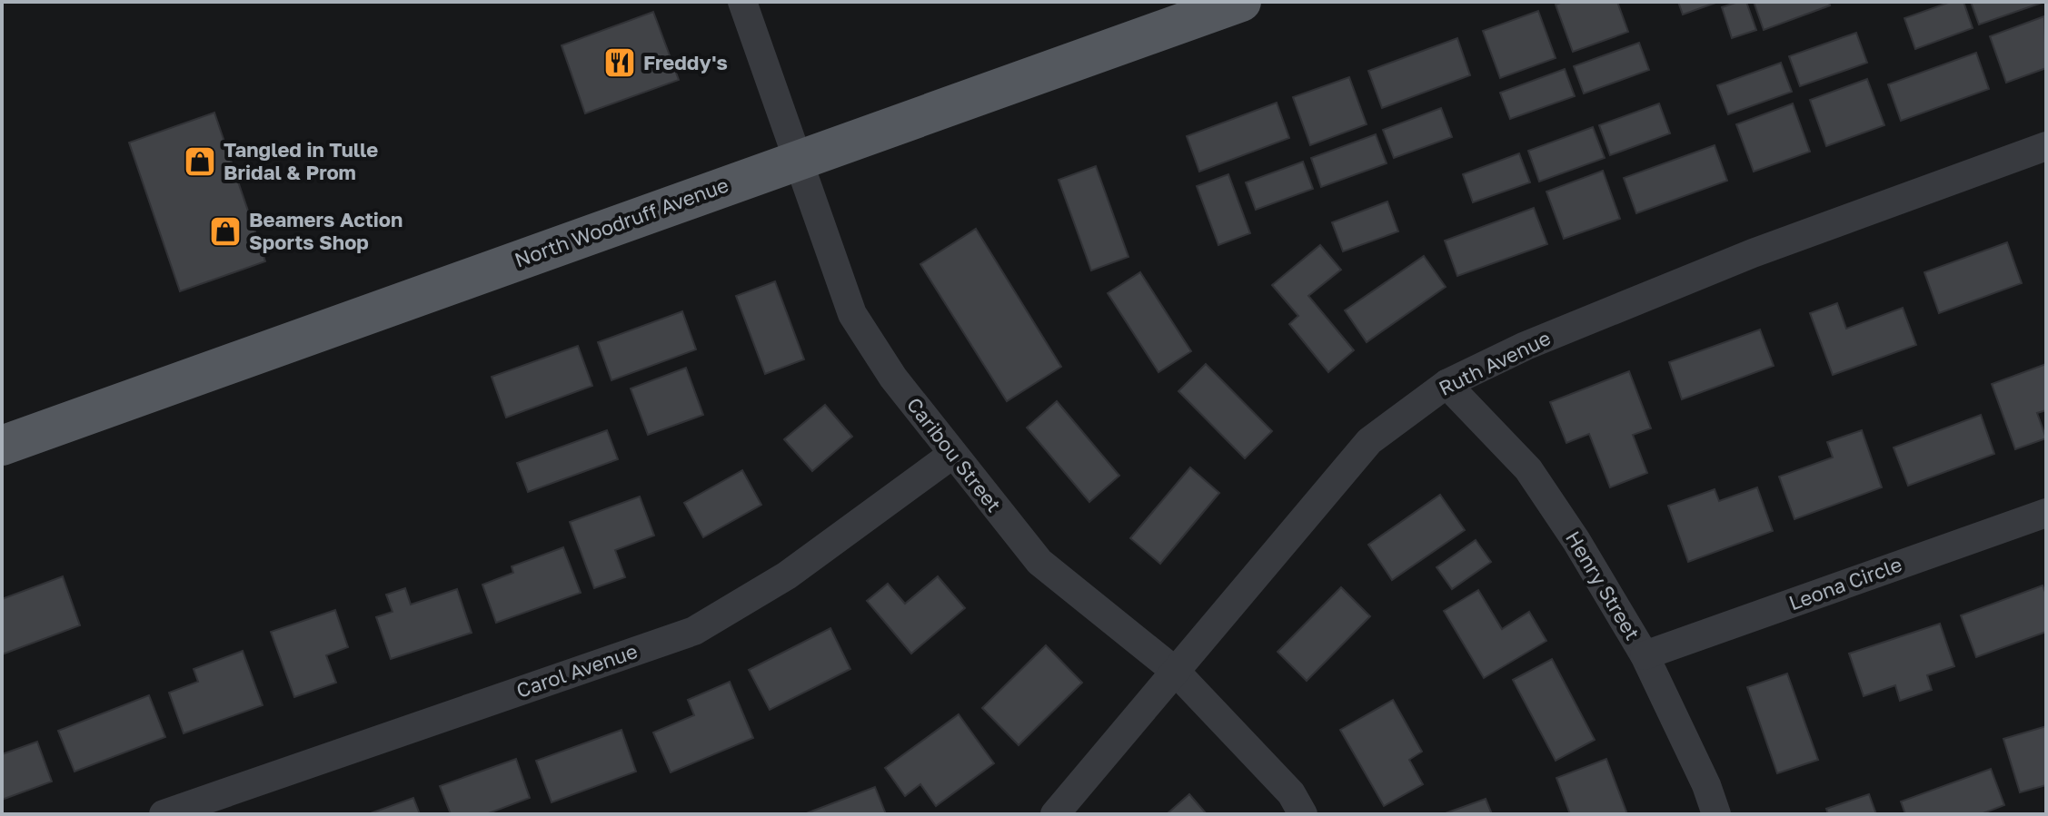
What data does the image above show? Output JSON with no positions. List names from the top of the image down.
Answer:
{
  "streets": {
    "main road": ["North Woodruff Avenue"],
    "street": [
      "Ruth Avenue",
      "Caribou Street",
      "Leona Circle",
      "Henry Street",
      "Carol Avenue"
    ]
  },
  "crossings": [
    ["North Woodruff Avenue", "Caribou Street"],
    ["Ruth Avenue", "Caribou Street"],
    ["Ruth Avenue", "Henry Street"],
    ["Caribou Street", "Carol Avenue"],
    ["Leona Circle", "Henry Street"]
  ],
  "places": {
    "restaurant": ["Freddy's"],
    "shop": ["Tangled in Tulle Bridal & Prom", "Beamers Action Sports Shop"]
  }
}
